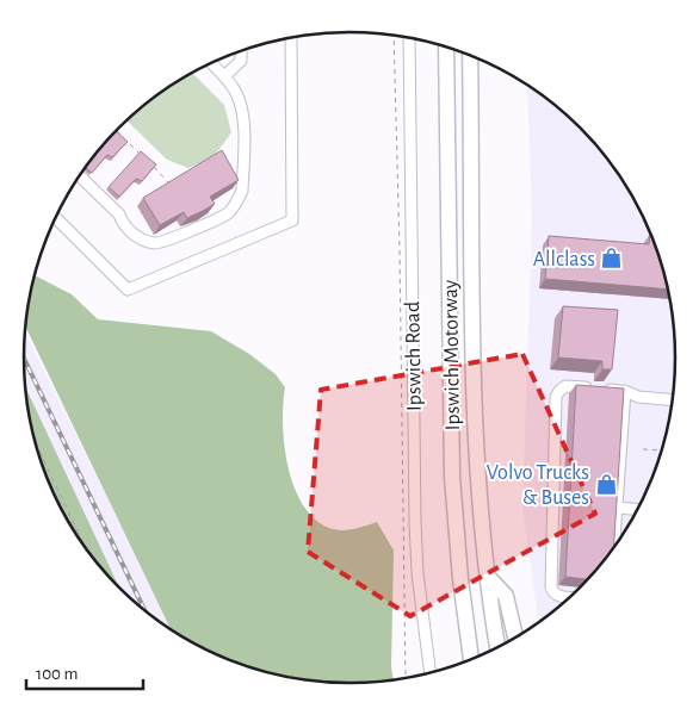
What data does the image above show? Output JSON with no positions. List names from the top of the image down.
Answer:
{
  "streets": {
    "highway": ["Ipswich Motorway"],
    "street": ["Ipswich Road"]
  },
  "places": {
    "shop": ["Allclass", "Volvo Trucks & Buses"]
  },
  "scale_bar": "100 m"
}
